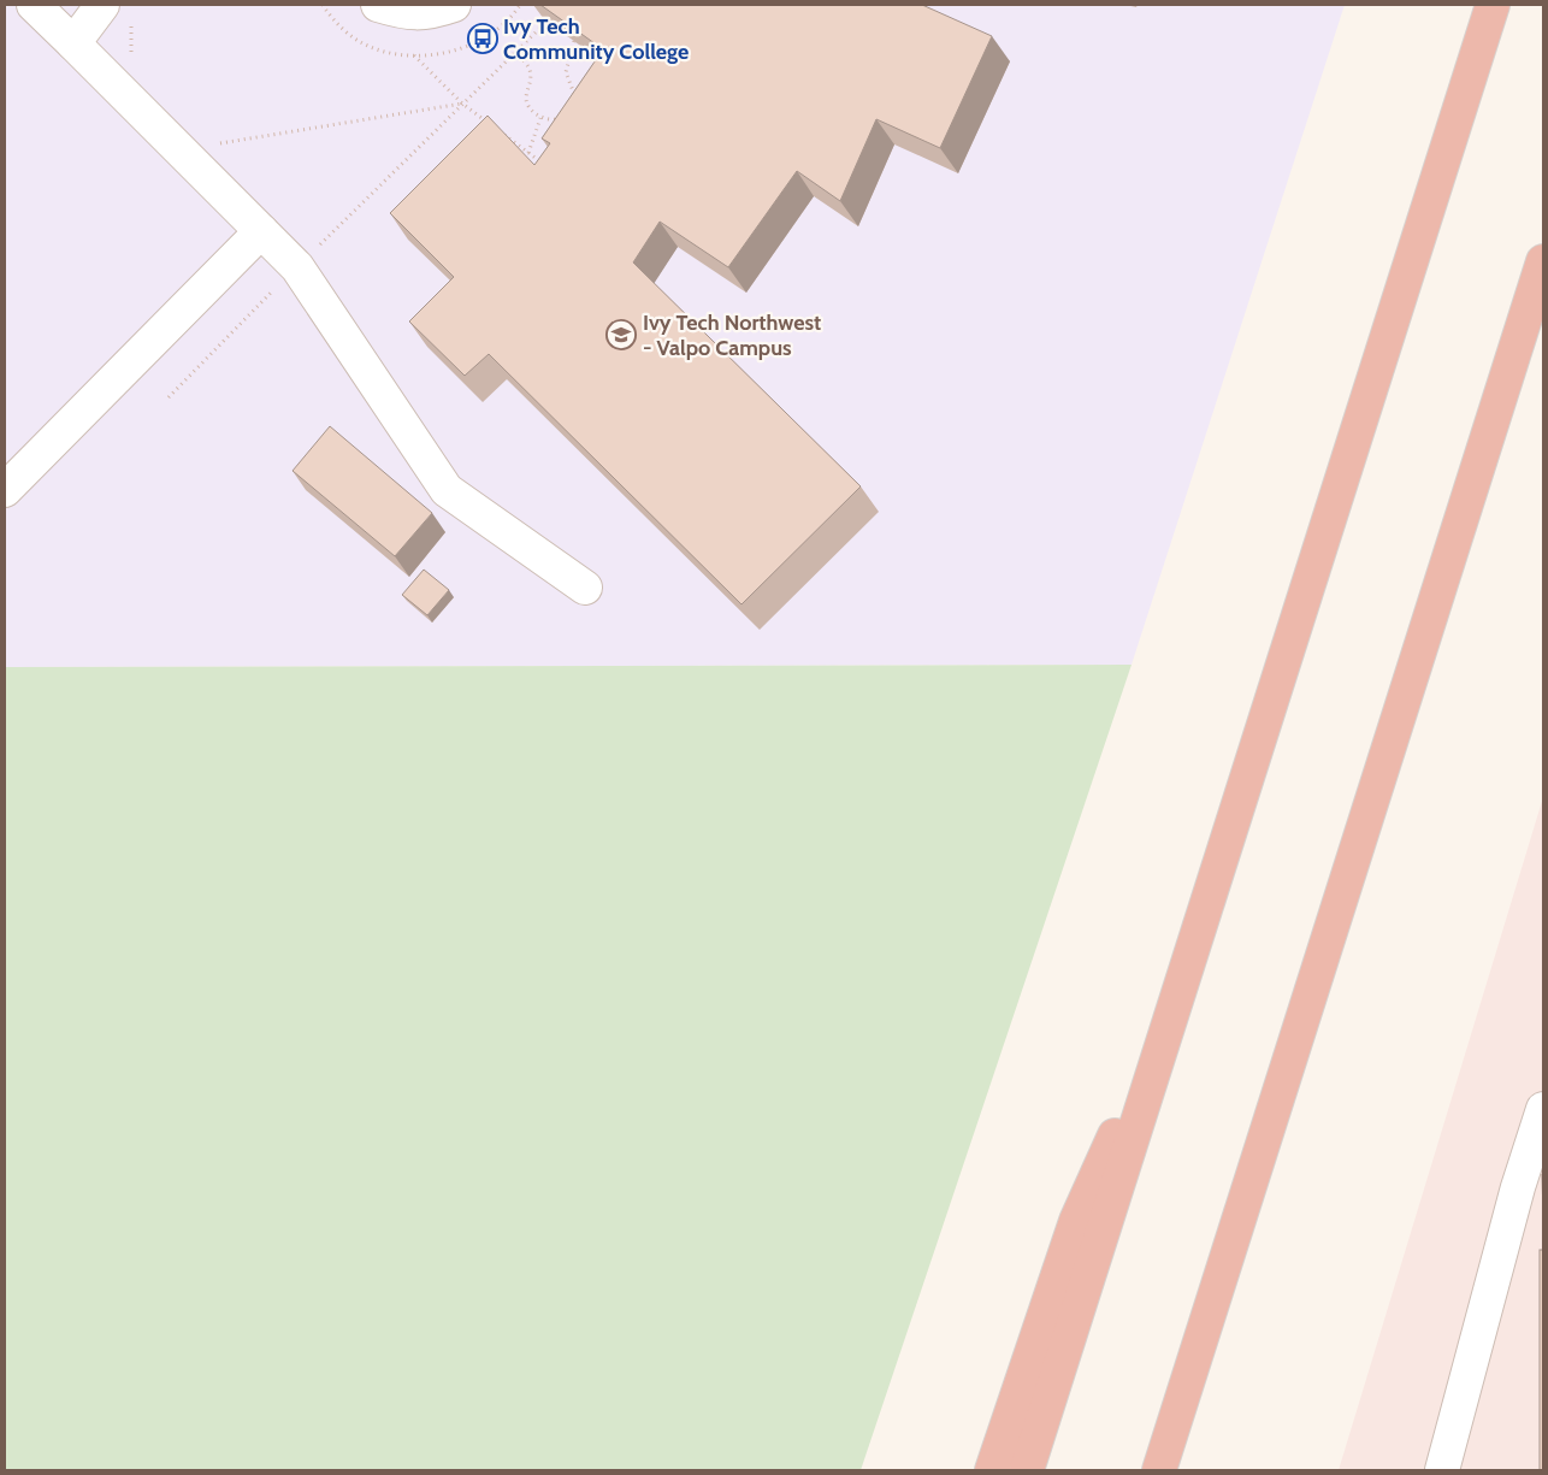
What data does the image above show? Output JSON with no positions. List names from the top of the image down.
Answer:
{
  "places": {
    "bus stop": ["Ivy Tech Community College"],
    "school or university": ["Ivy Tech Northwest - Valpo Campus"]
  }
}
